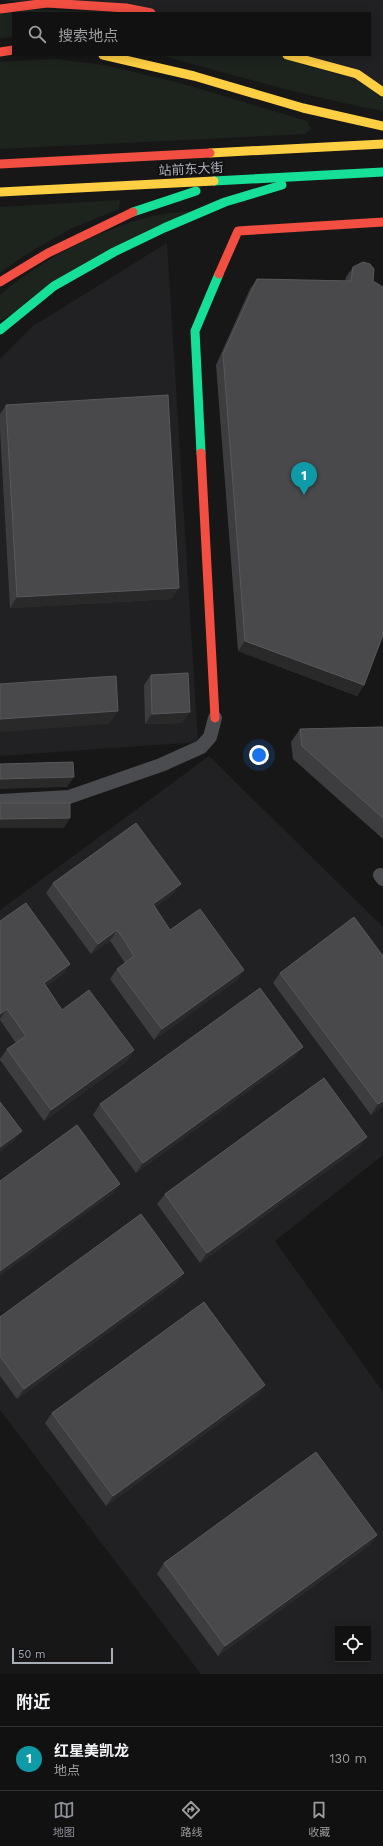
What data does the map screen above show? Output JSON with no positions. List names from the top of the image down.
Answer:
{
  "streets": {
    "main road": ["站前东大街"]
  },
  "scale_bar": "50 m",
  "page": {
    "search": "搜索地点",
    "pins": "1",
    "scale": "50 m",
    "heading": "附近",
    "list": [
      {
        "mark": "1",
        "name": "红星美凯龙",
        "note": "地点",
        "value": "130 m"
      }
    ],
    "nav": ["地图", "路线", "收藏"]
  }
}
